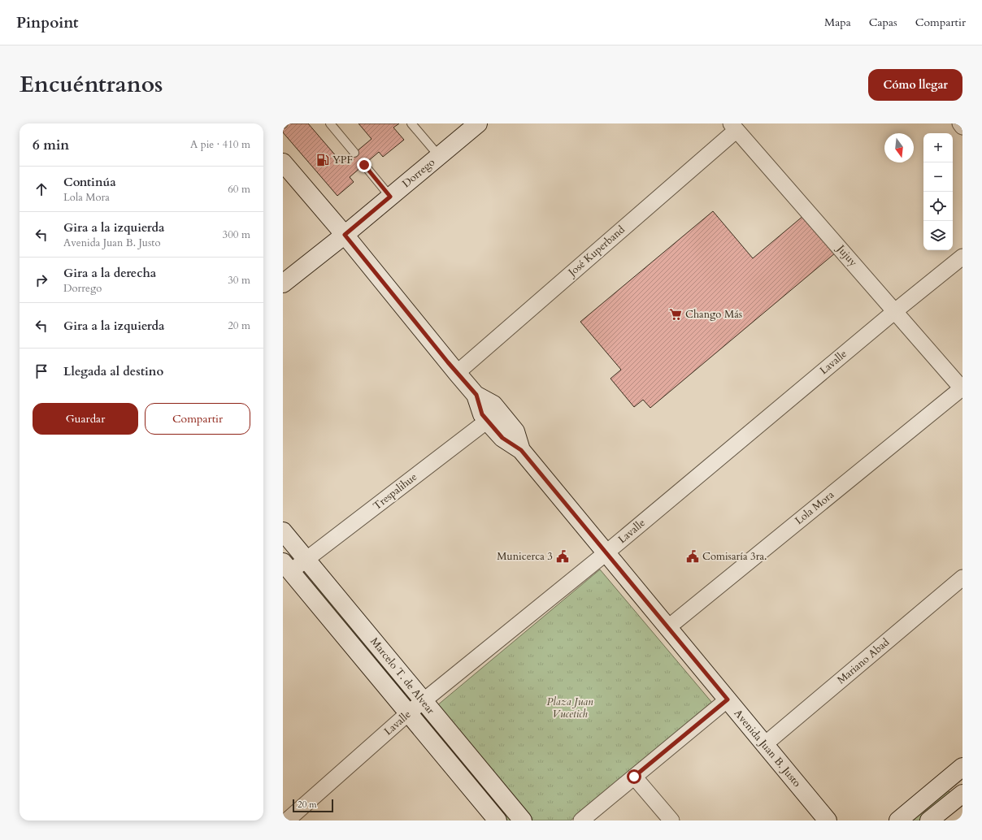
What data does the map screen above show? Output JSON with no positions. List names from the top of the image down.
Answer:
{
  "streets": {
    "main road": ["Dorrego", "Marcelo T. de Alvear", "Avenida Juan B. Justo"],
    "street": [
      "José Kuperband",
      "Jujuy",
      "Lavalle",
      "Trespalihue",
      "Lola Mora",
      "Mariano Abad"
    ]
  },
  "crossings": [
    ["Dorrego", "Avenida Juan B. Justo"],
    ["José Kuperband", "Jujuy"],
    ["José Kuperband", "Avenida Juan B. Justo"],
    ["Jujuy", "Lavalle"],
    ["Jujuy", "Lola Mora"],
    ["Lavalle", "Marcelo T. de Alvear"],
    ["Lavalle", "Avenida Juan B. Justo"],
    ["Trespalihue", "Marcelo T. de Alvear"],
    ["Trespalihue", "Avenida Juan B. Justo"],
    ["Lola Mora", "Avenida Juan B. Justo"],
    ["Mariano Abad", "Avenida Juan B. Justo"]
  ],
  "parks": ["Plaza Juan Vucetich"],
  "places": {
    "fuel station": ["YPF"],
    "supermarket": ["Chango Más"],
    "public building": ["Municerca 3", "Comisaría 3ra."]
  },
  "scale_bar": "20 m",
  "north": "bottom",
  "page": {
    "header": "Pinpoint",
    "nav": ["Mapa", "Capas", "Compartir"],
    "title": "Encuéntranos",
    "buttons": [
      "Cómo llegar",
      ["Guardar", "Compartir"]
    ],
    "heading": ["6 min", "A pie · 410 m"],
    "map_buttons": ["+", "−"],
    "list": [
      ["Continúa", "Lola Mora", "60 m"],
      ["Gira a la izquierda", "Avenida Juan B. Justo", "300 m"],
      ["Gira a la derecha", "Dorrego", "30 m"],
      ["Gira a la izquierda", "20 m"],
      "Llegada al destino"
    ],
    "scale": "20 m"
  }
}
